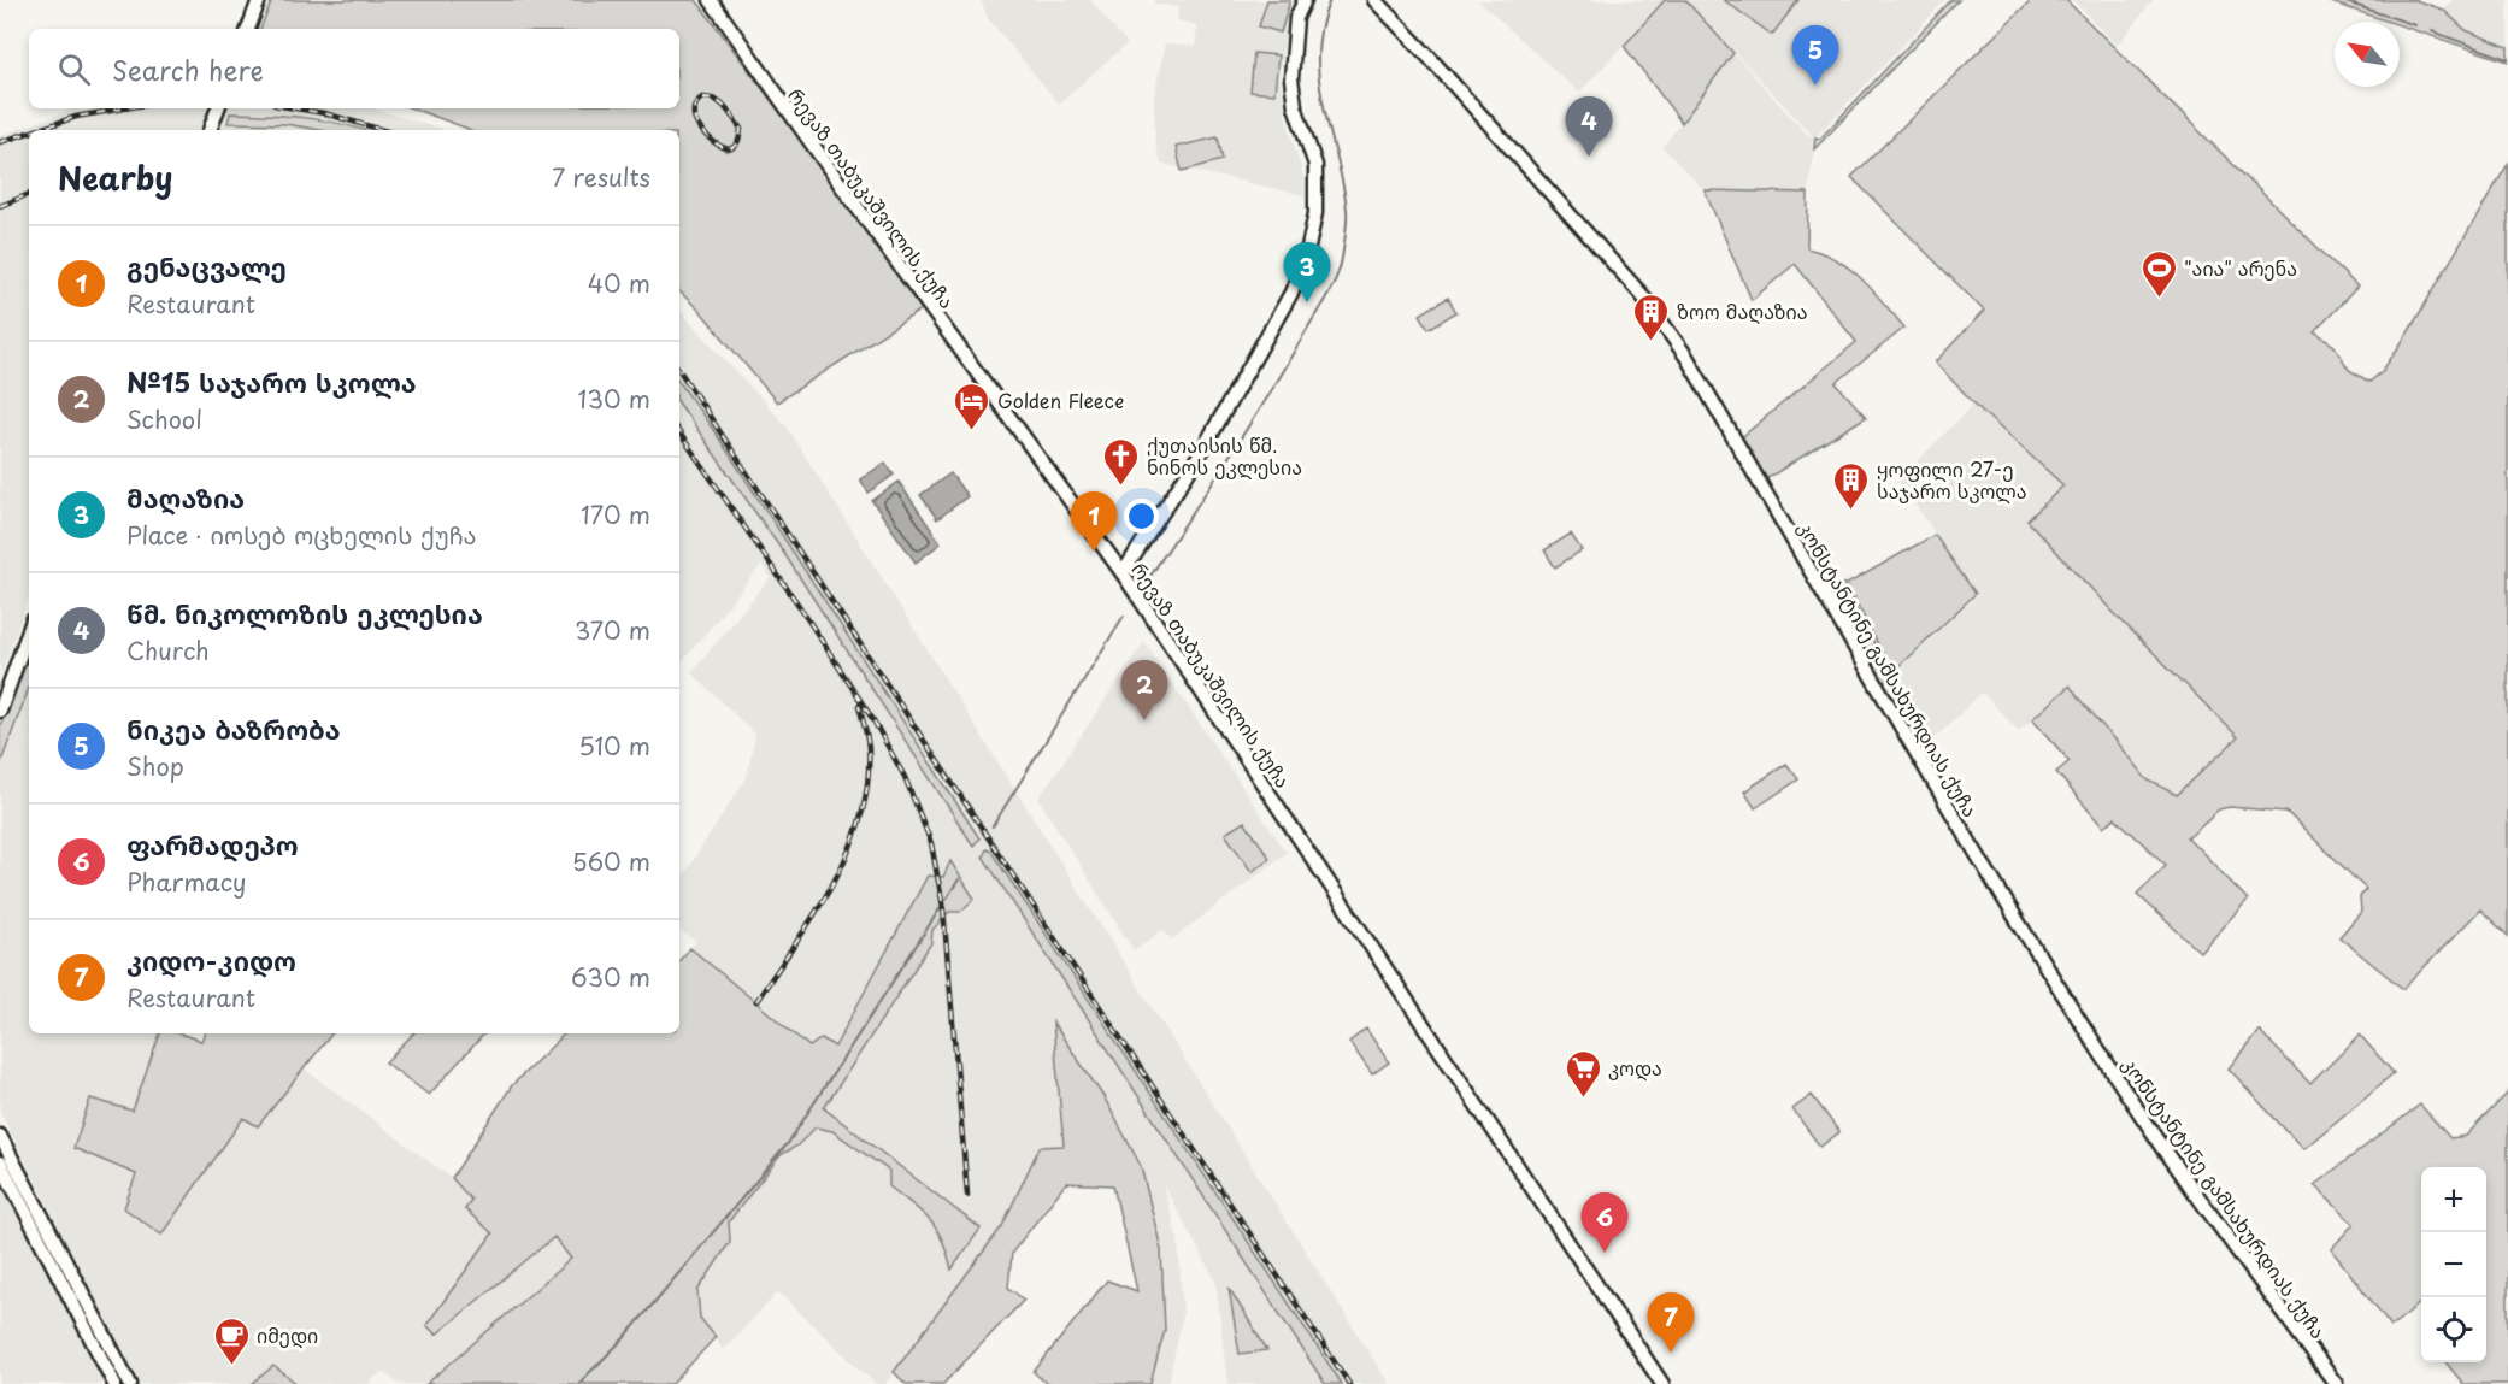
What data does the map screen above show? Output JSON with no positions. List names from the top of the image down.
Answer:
{
  "streets": {
    "main road": ["რევაზ თაბუკაშვილის ქუჩა", "კონსტანტინე გამსახურდიას ქუჩა"]
  },
  "places": {
    "sports": ["\"აია\" არენა"],
    "building": ["ზოო მაღაზია", "ყოფილი 27-ე საჯარო სკოლა"],
    "hotel": ["Golden Fleece"],
    "church": ["ქუთაისის წმ. ნინოს ეკლესია"],
    "supermarket": ["კოდა"],
    "cafe": ["იმედი"]
  },
  "north": "top left",
  "page": {
    "pins": [
      "5",
      "4",
      "3",
      "1",
      "2",
      "6",
      "7"
    ],
    "search": "Search here",
    "heading": ["Nearby", "7 results"],
    "list": [
      {
        "mark": "1",
        "name": "გენაცვალე",
        "note": "Restaurant",
        "value": "40 m"
      },
      {
        "mark": "2",
        "name": "№15 საჯარო სკოლა",
        "note": "School",
        "value": "130 m"
      },
      {
        "mark": "3",
        "name": "მაღაზია",
        "note": "Place · იოსებ ოცხელის ქუჩა",
        "value": "170 m"
      },
      {
        "mark": "4",
        "name": "წმ. ნიკოლოზის ეკლესია",
        "note": "Church",
        "value": "370 m"
      },
      {
        "mark": "5",
        "name": "ნიკეა ბაზრობა",
        "note": "Shop",
        "value": "510 m"
      },
      {
        "mark": "6",
        "name": "ფარმადეპო",
        "note": "Pharmacy",
        "value": "560 m"
      },
      {
        "mark": "7",
        "name": "კიდო-კიდო",
        "note": "Restaurant",
        "value": "630 m"
      }
    ],
    "map_buttons": ["+", "−"]
  }
}
